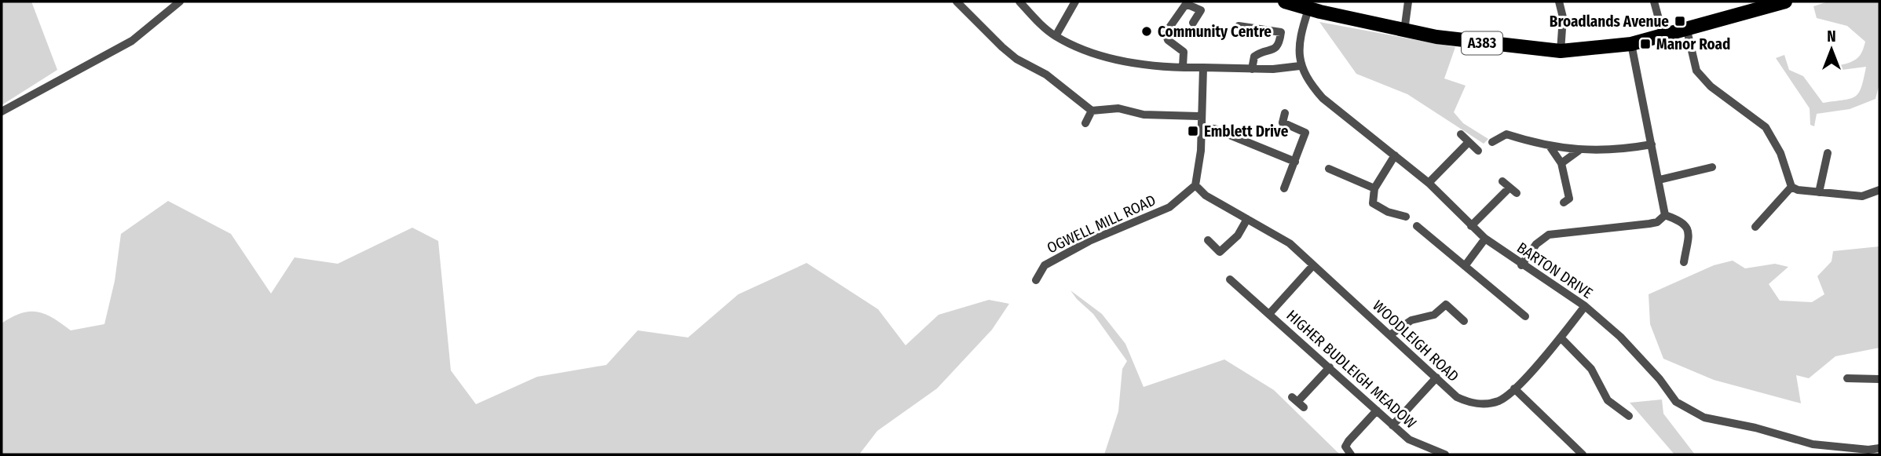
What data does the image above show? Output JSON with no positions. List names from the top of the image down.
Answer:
{
  "streets": {
    "main road": ["A383"],
    "street": [
      "OGWELL MILL ROAD",
      "BARTON DRIVE",
      "WOODLEIGH ROAD",
      "HIGHER BUDLEIGH MEADOW"
    ]
  },
  "crossings": [
    ["OGWELL MILL ROAD", "WOODLEIGH ROAD"],
    ["BARTON DRIVE", "WOODLEIGH ROAD"]
  ],
  "places": {
    "transit": ["Broadlands Avenue", "Manor Road", "Emblett Drive"],
    "other": ["Community Centre"]
  },
  "north": "top"
}
